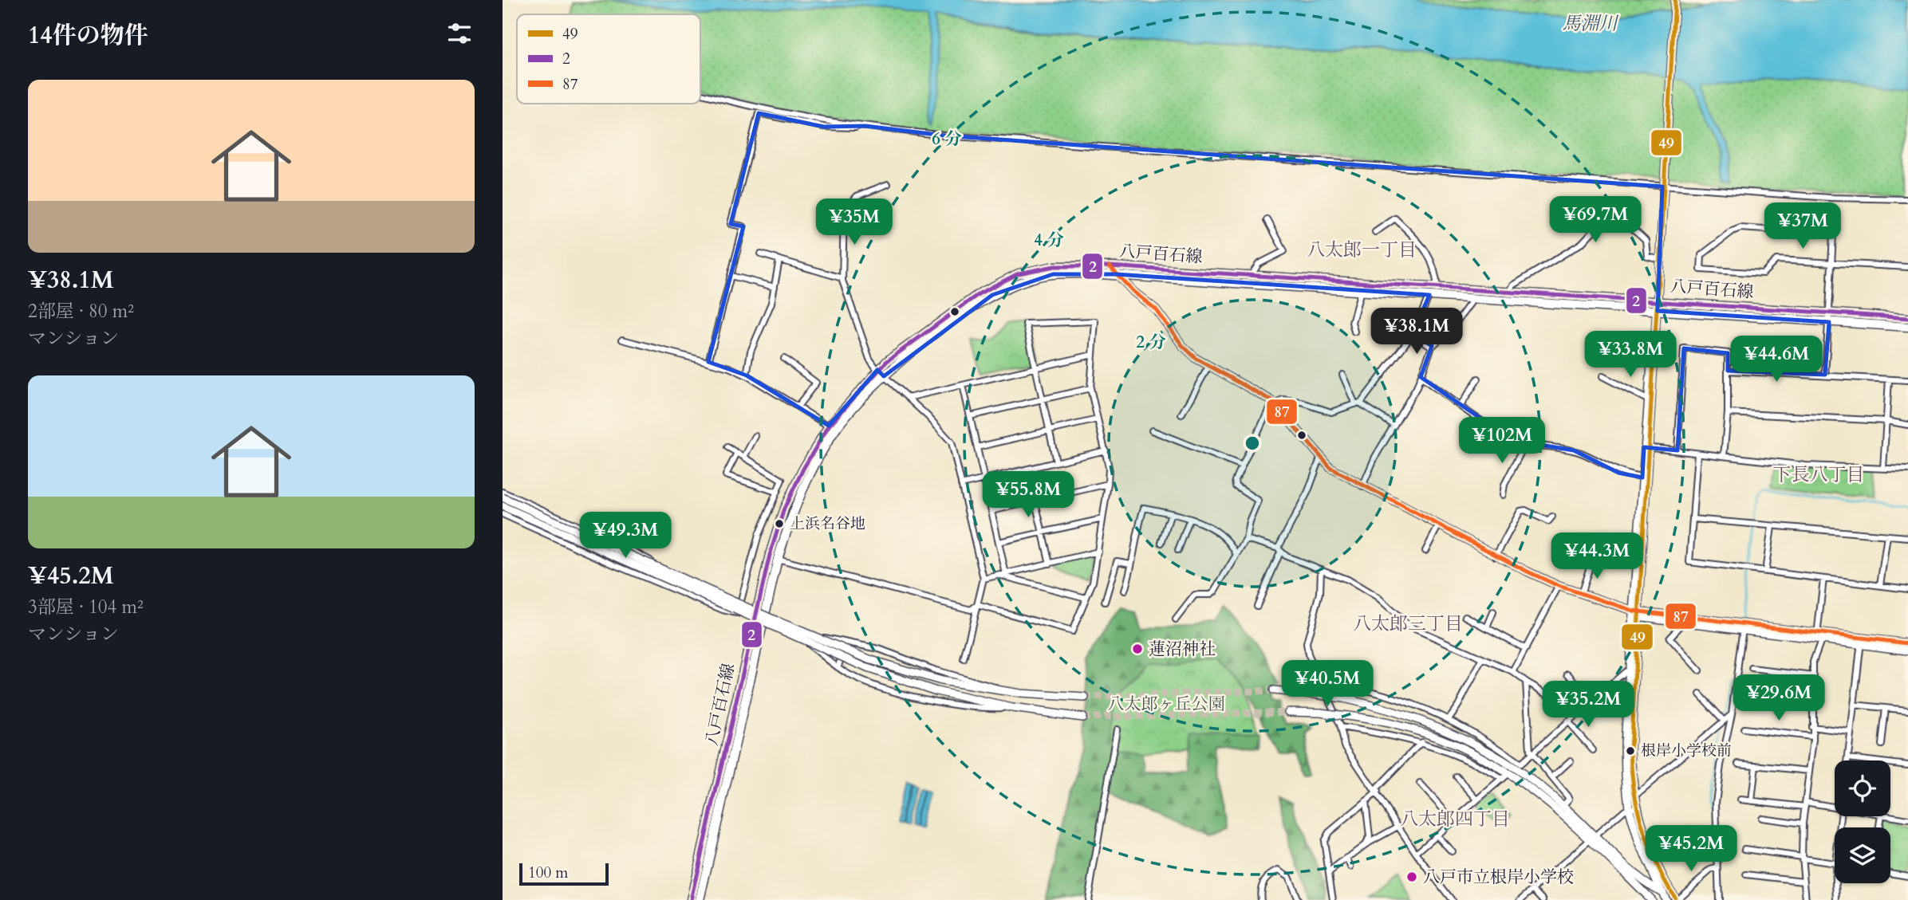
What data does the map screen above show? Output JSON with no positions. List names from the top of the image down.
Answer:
{
  "streets": {
    "main road": ["八戸百石線"]
  },
  "districts": [
    "八太郎一丁目",
    "下長八丁目",
    "八太郎三丁目",
    "八太郎四丁目"
  ],
  "water": ["馬淵川"],
  "parks": ["八太郎ヶ丘公園"],
  "places": [
    "上浜名谷地",
    "蓮沼神社",
    "根岸小学校前",
    "八戸市立根岸小学校"
  ],
  "lines": ["transit line 49", "transit line 2", "transit line 87"],
  "legend": ["49", "2", "87"],
  "scale_bar": "100 m",
  "page": {
    "heading": "14件の物件",
    "list": [
      {
        "name": "¥38.1M",
        "note": "2部屋 · 80 m² · マンション"
      },
      {
        "name": "¥45.2M",
        "note": "3部屋 · 104 m² · マンション"
      }
    ],
    "price": [
      "¥69.7M",
      "¥35M",
      "¥37M",
      "¥38.1M",
      "¥33.8M",
      "¥44.6M",
      "¥102M",
      "¥55.8M",
      "¥49.3M",
      "¥44.3M",
      "¥40.5M",
      "¥29.6M",
      "¥35.2M",
      "¥45.2M"
    ],
    "scale": "100 m"
  },
  "rings": ["6 分", "4 分", "2 分"]
}
